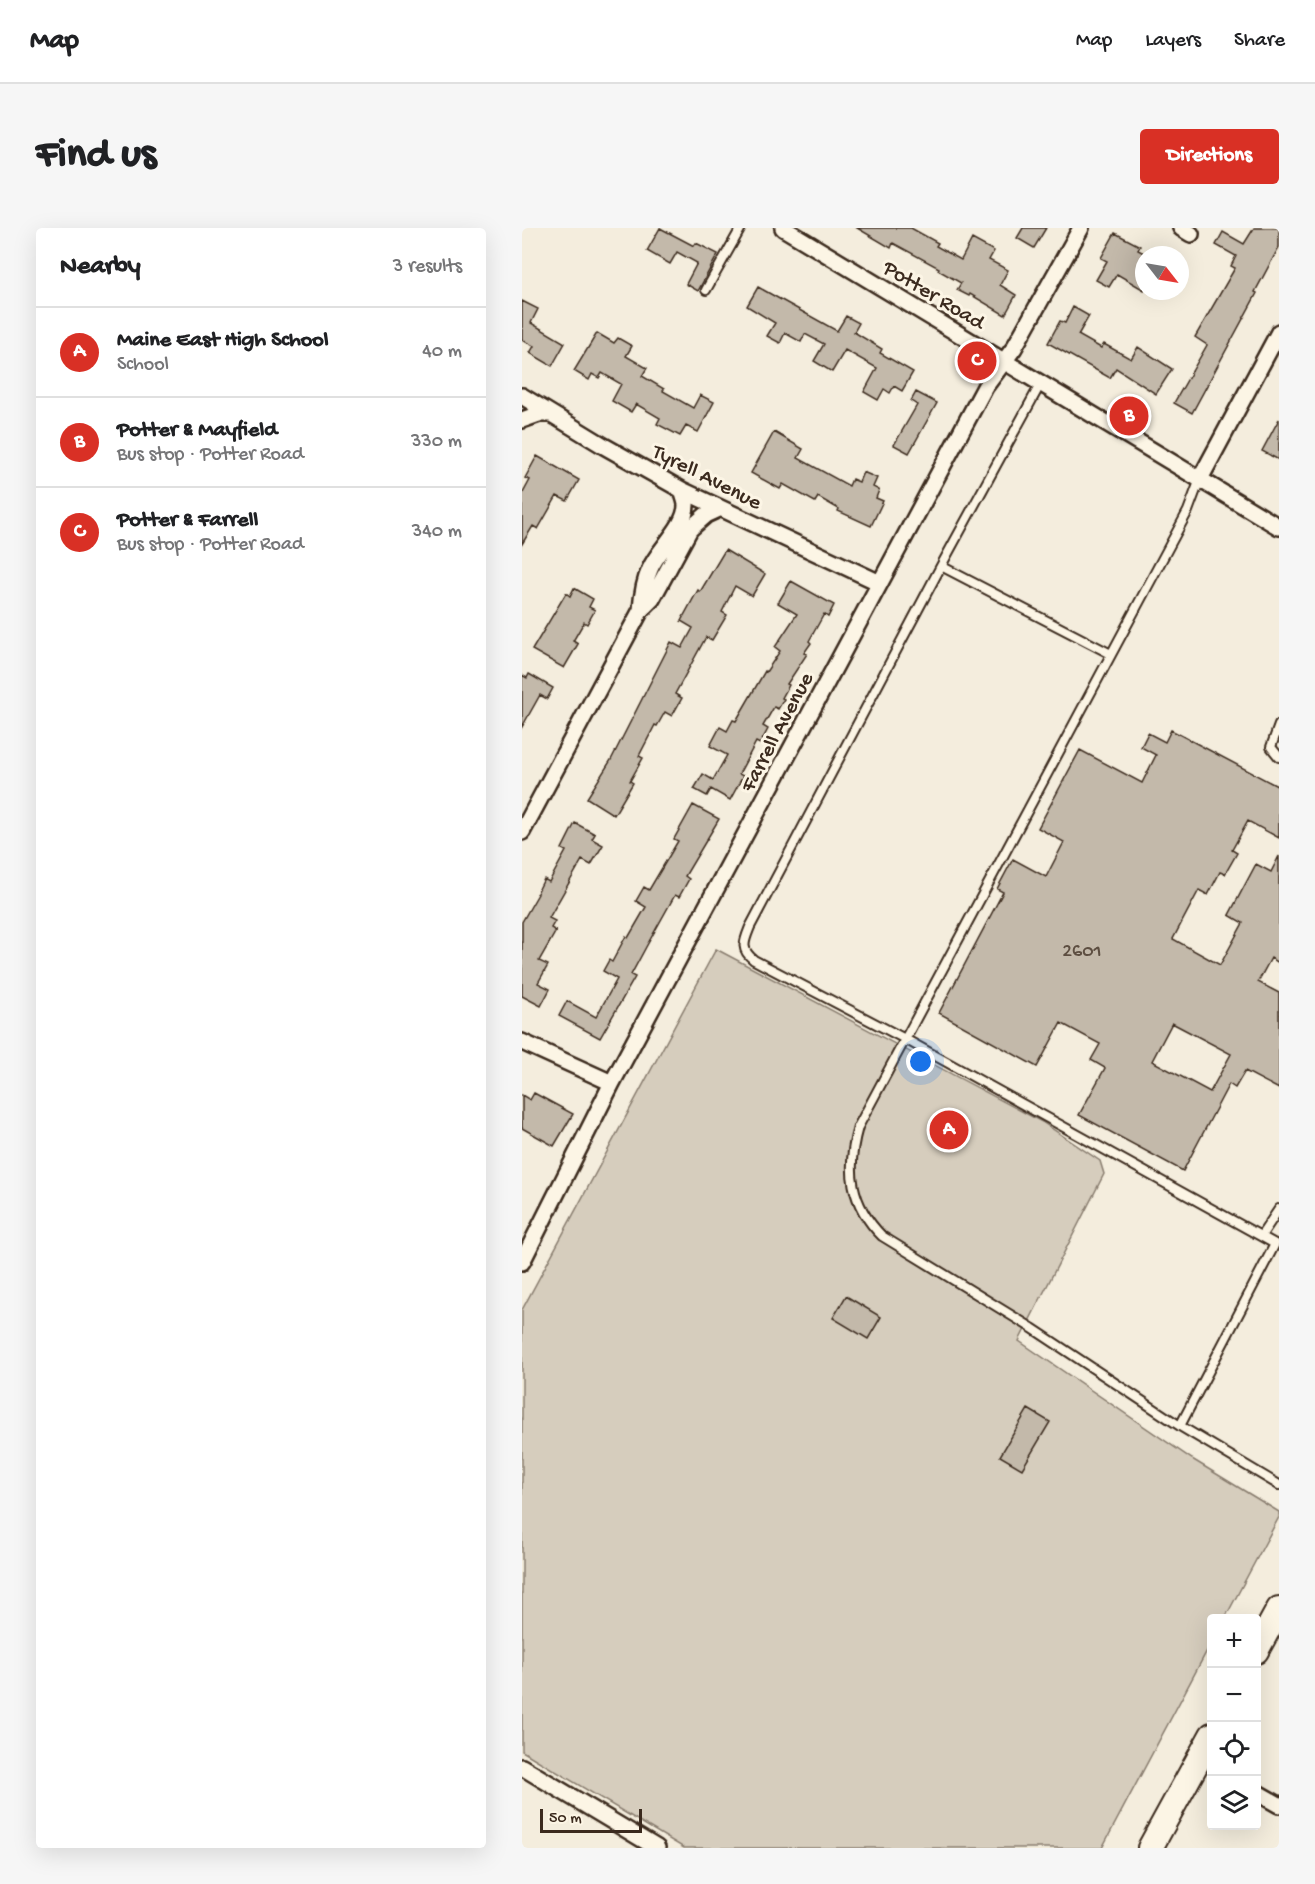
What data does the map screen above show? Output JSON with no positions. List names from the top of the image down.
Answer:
{
  "streets": {
    "street": ["Potter Road", "Tyrell Avenue", "Farrell Avenue"]
  },
  "crossings": [
    ["Potter Road", "Farrell Avenue"],
    ["Tyrell Avenue", "Farrell Avenue"]
  ],
  "house_numbers": ["2601"],
  "scale_bar": "50 m",
  "north": "bottom right",
  "page": {
    "header": "Map",
    "nav": ["Map", "Layers", "Share"],
    "buttons": "Directions",
    "title": "Find us",
    "heading": ["Nearby", "3 results"],
    "list": [
      {
        "mark": "A",
        "name": "Maine East High School",
        "note": "School",
        "value": "40 m"
      },
      {
        "mark": "B",
        "name": "Potter & Mayfield",
        "note": "Bus stop · Potter Road",
        "value": "330 m"
      },
      {
        "mark": "C",
        "name": "Potter & Farrell",
        "note": "Bus stop · Potter Road",
        "value": "340 m"
      }
    ],
    "pins": ["C", "B", "A"],
    "map_buttons": ["+", "−"],
    "scale": "50 m"
  }
}
